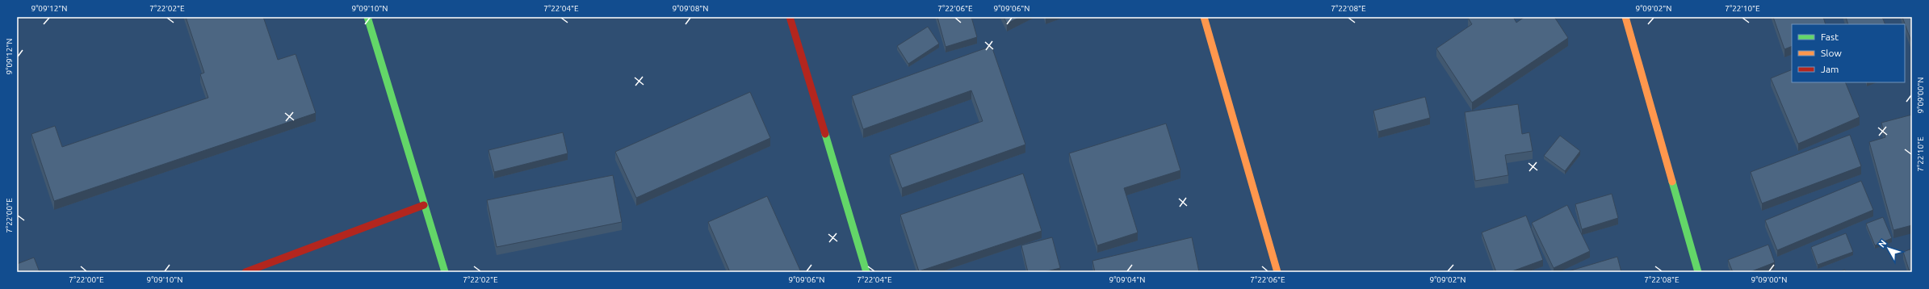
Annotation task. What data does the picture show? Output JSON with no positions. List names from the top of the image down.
{
  "legend": ["Fast", "Slow", "Jam"],
  "north": "top left",
  "coordinates": [
    "9°09'12\"N",
    "7°22'02\"E",
    "9°09'10\"N",
    "7°22'04\"E",
    "9°09'08\"N",
    "7°22'06\"E",
    "9°09'06\"N",
    "7°22'08\"E",
    "9°09'02\"N",
    "7°22'10\"E",
    "9°09'00\"N",
    "7°22'00\"E",
    "9°09'04\"N"
  ]
}
